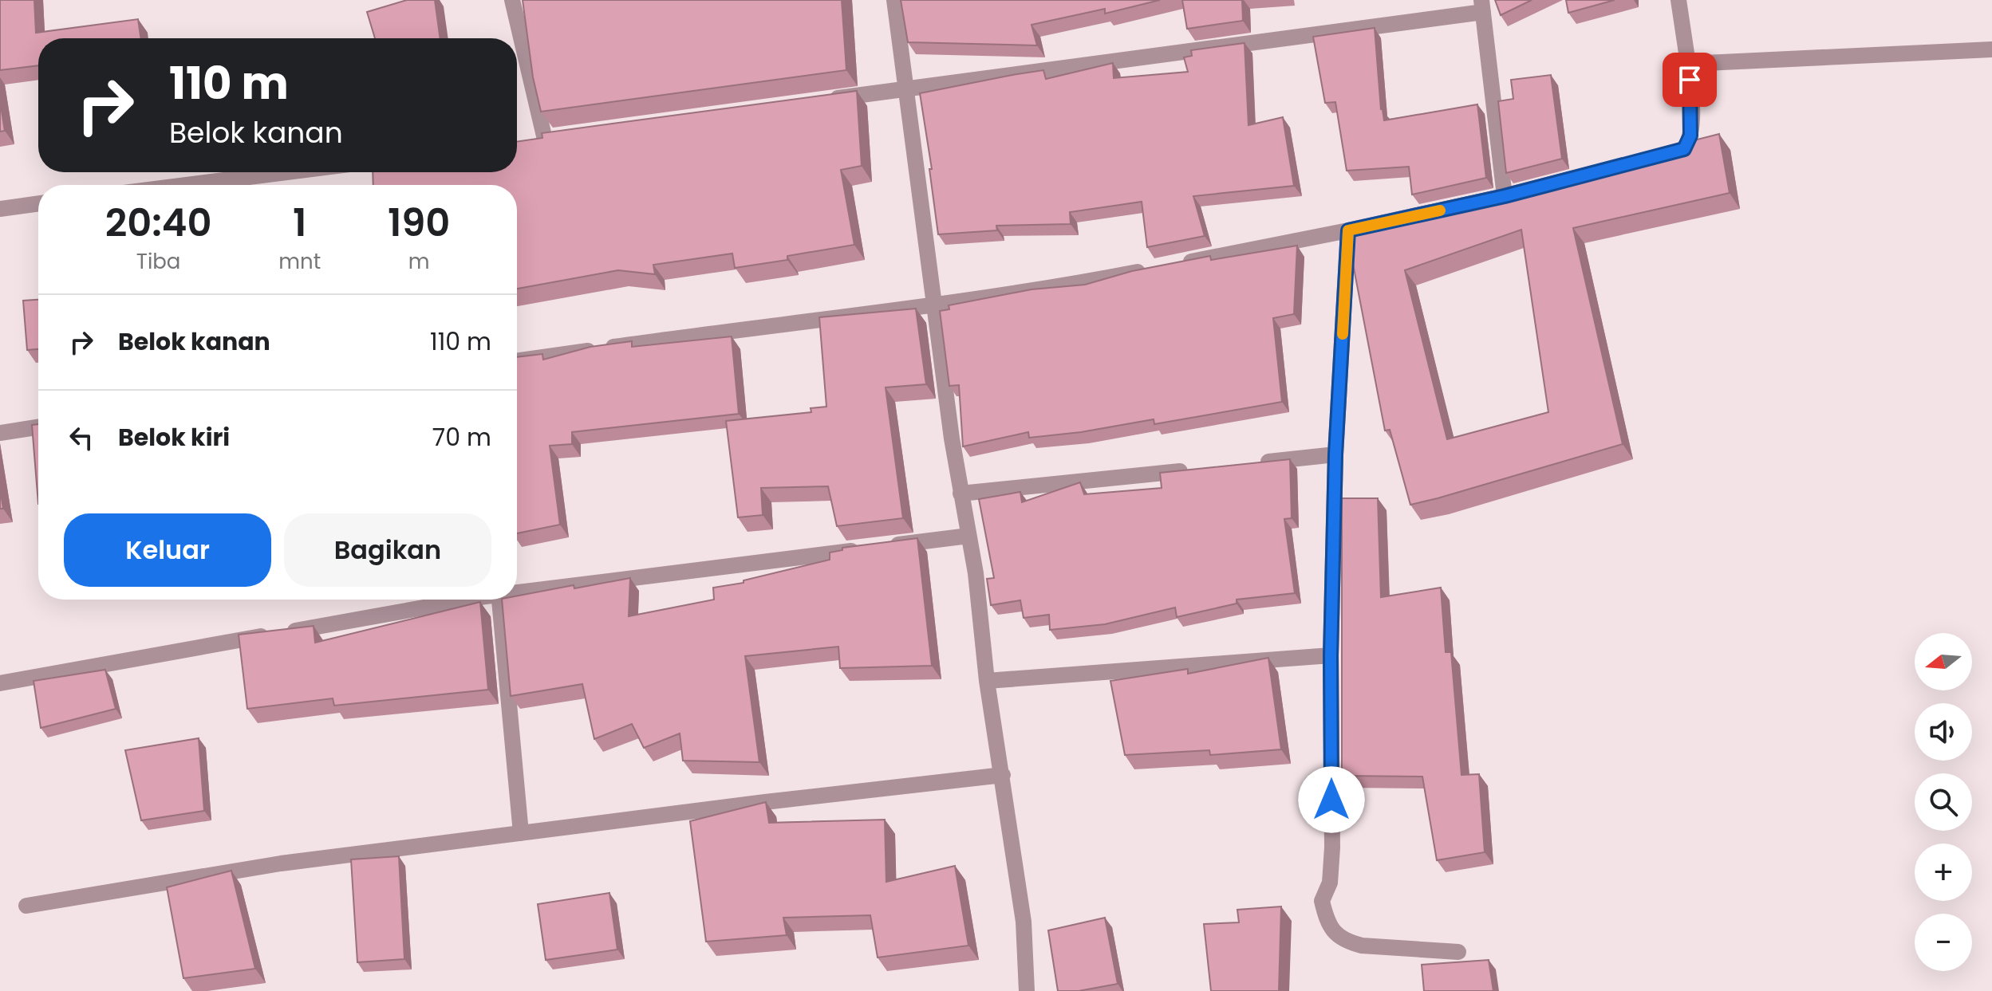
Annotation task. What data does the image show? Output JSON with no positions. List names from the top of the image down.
{
  "north": "left",
  "page": {
    "turn": ["110 m", "Belok kanan"],
    "eta": [
      "20:40",
      "Tiba",
      "1",
      "mnt",
      "190",
      "m"
    ],
    "list": [
      {
        "name": "Belok kanan",
        "value": "110 m"
      },
      {
        "name": "Belok kiri",
        "value": "70 m"
      }
    ],
    "buttons": ["Keluar", "Bagikan"],
    "map_buttons": ["+", "−"]
  }
}
